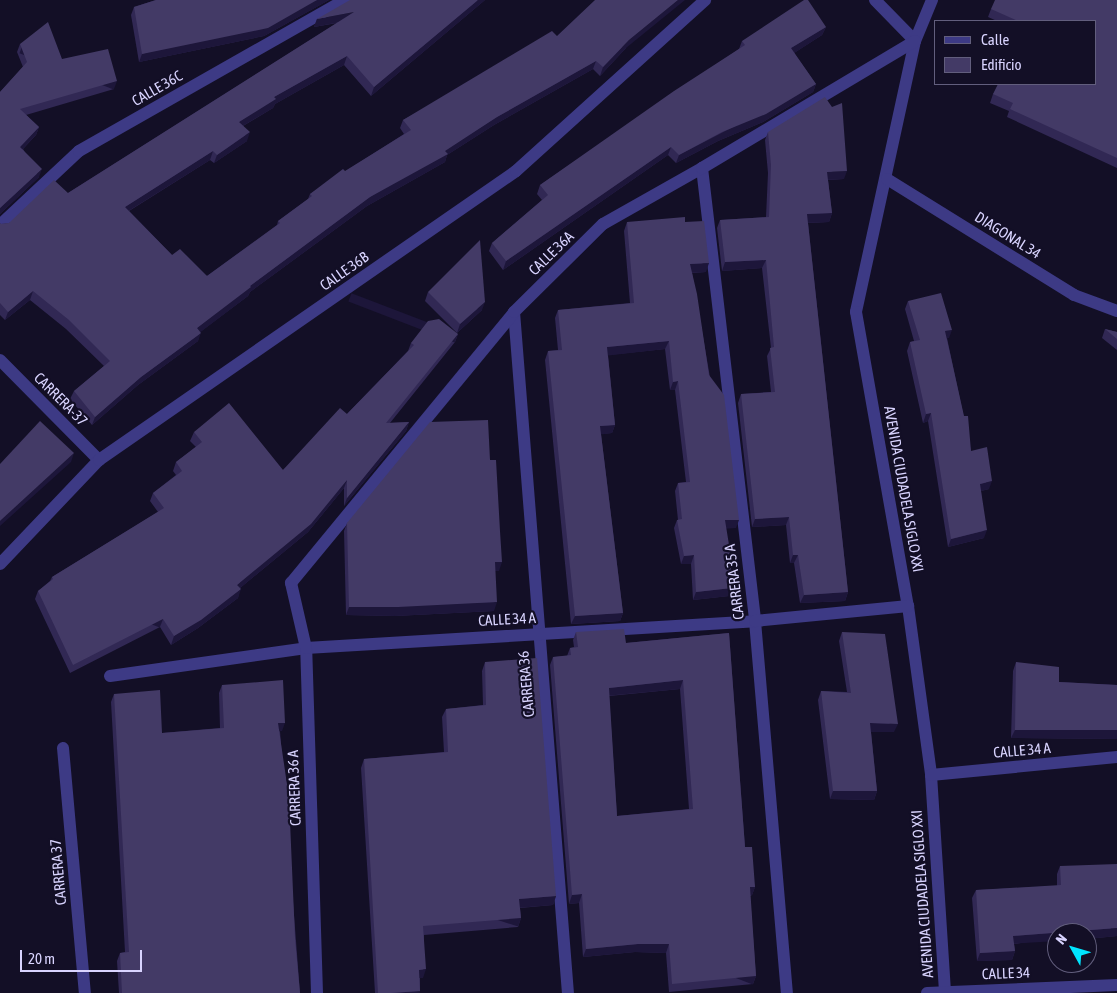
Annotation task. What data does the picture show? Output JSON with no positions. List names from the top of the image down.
{
  "streets": {
    "street": [
      "CALLE 36C",
      "DIAGONAL 34",
      "CALLE 36A",
      "CALLE 36B",
      "CARRERA-37",
      "AVENIDA CIUDADELA SIGLO XXI",
      "CARRERA 35 A",
      "CALLE 34 A",
      "CARRERA 36",
      "CARRERA 36 A",
      "CARRERA 37",
      "CALLE 34"
    ]
  },
  "crossings": [
    ["DIAGONAL 34", "AVENIDA CIUDADELA SIGLO XXI"],
    ["CALLE 36A", "AVENIDA CIUDADELA SIGLO XXI"],
    ["CALLE 36A", "CARRERA 35 A"],
    ["CALLE 36A", "CARRERA 36"],
    ["CALLE 36A", "CARRERA 36 A"],
    ["CALLE 36B", "CARRERA-37"],
    ["AVENIDA CIUDADELA SIGLO XXI", "CALLE 34 A"],
    ["AVENIDA CIUDADELA SIGLO XXI", "CALLE 34"],
    ["CARRERA 35 A", "CALLE 34 A"],
    ["CALLE 34 A", "CARRERA 36"],
    ["CALLE 34 A", "CARRERA 36 A"]
  ],
  "legend": ["Calle", "Edificio"],
  "scale_bar": "20 m",
  "north": "top left"
}
